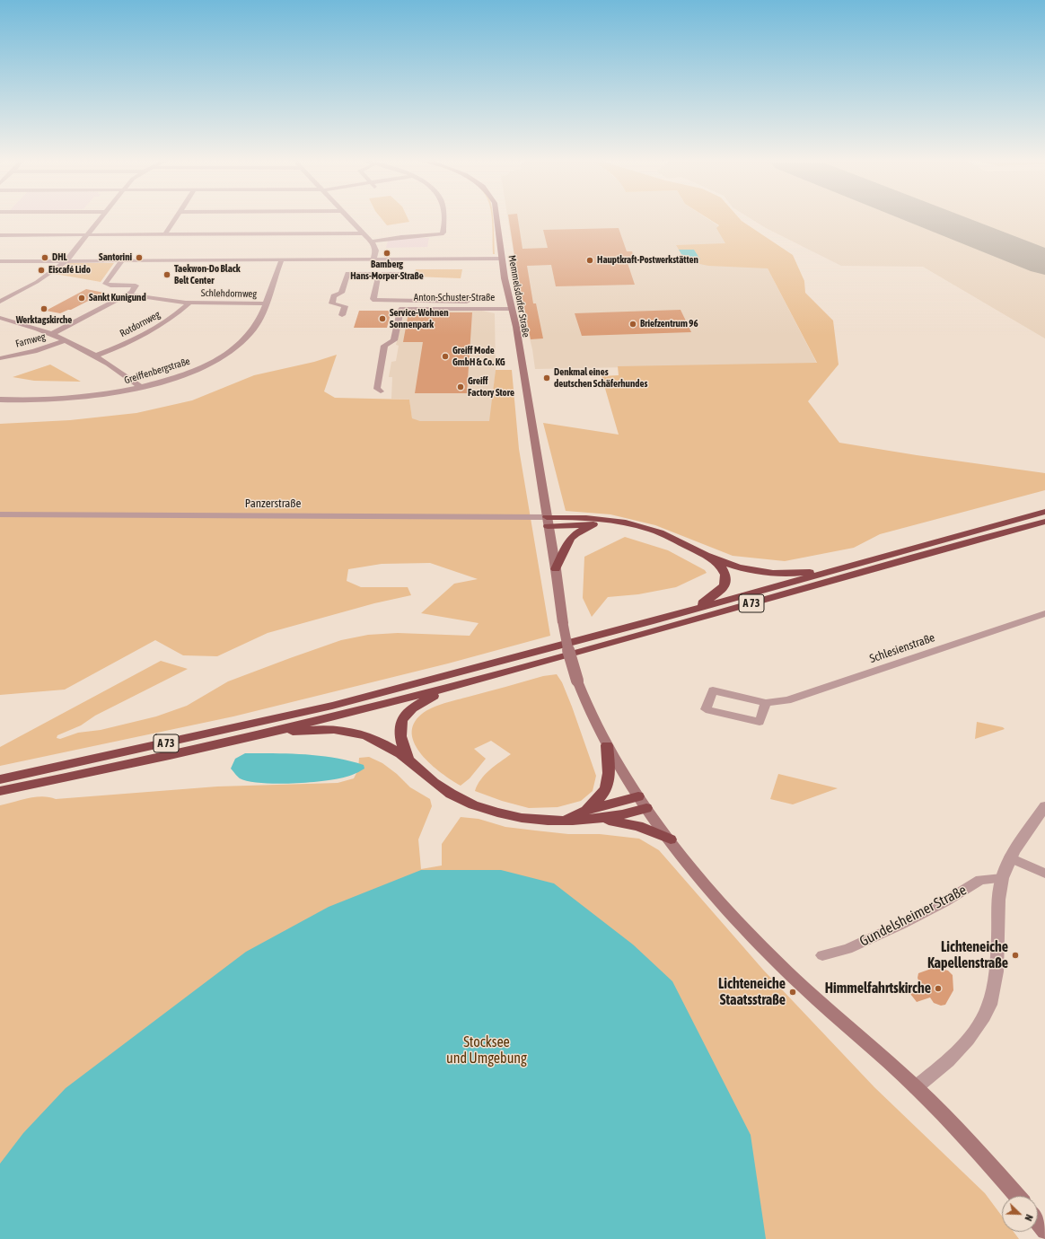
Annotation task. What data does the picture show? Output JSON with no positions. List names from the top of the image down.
{
  "streets": {
    "highway": ["A 73"],
    "main road": ["Memmelsdorfer Straße"],
    "street": [
      "Schlehdornweg",
      "Anton-Schuster-Straße",
      "Rotdornweg",
      "Farnweg",
      "Greiffenbergstraße",
      "Panzerstraße",
      "Schlesienstraße",
      "Gundelsheimer Straße"
    ]
  },
  "crossings": [
    ["Schlehdornweg", "Rotdornweg"],
    ["Schlehdornweg", "Greiffenbergstraße"],
    ["Memmelsdorfer Straße", "Anton-Schuster-Straße"],
    ["Memmelsdorfer Straße", "Panzerstraße"]
  ],
  "parks": ["Stocksee und Umgebung"],
  "places": [
    "Bamberg Hans-Morper-Straße",
    "DHL",
    "Santorini",
    "Hauptkraft-Postwerkstätten",
    "Eiscafé Lido",
    "Taekwon-Do Black Belt Center",
    "Sankt Kunigund",
    "Werktagskirche",
    "Service-Wohnen Sonnenpark",
    "Briefzentrum 96",
    "Greiff Mode GmbH & Co. KG",
    "Denkmal eines deutschen Schäferhundes",
    "Greiff Factory Store",
    "Lichteneiche Kapellenstraße",
    "Himmelfahrtskirche",
    "Lichteneiche Staatsstraße"
  ],
  "north": "bottom right"
}
